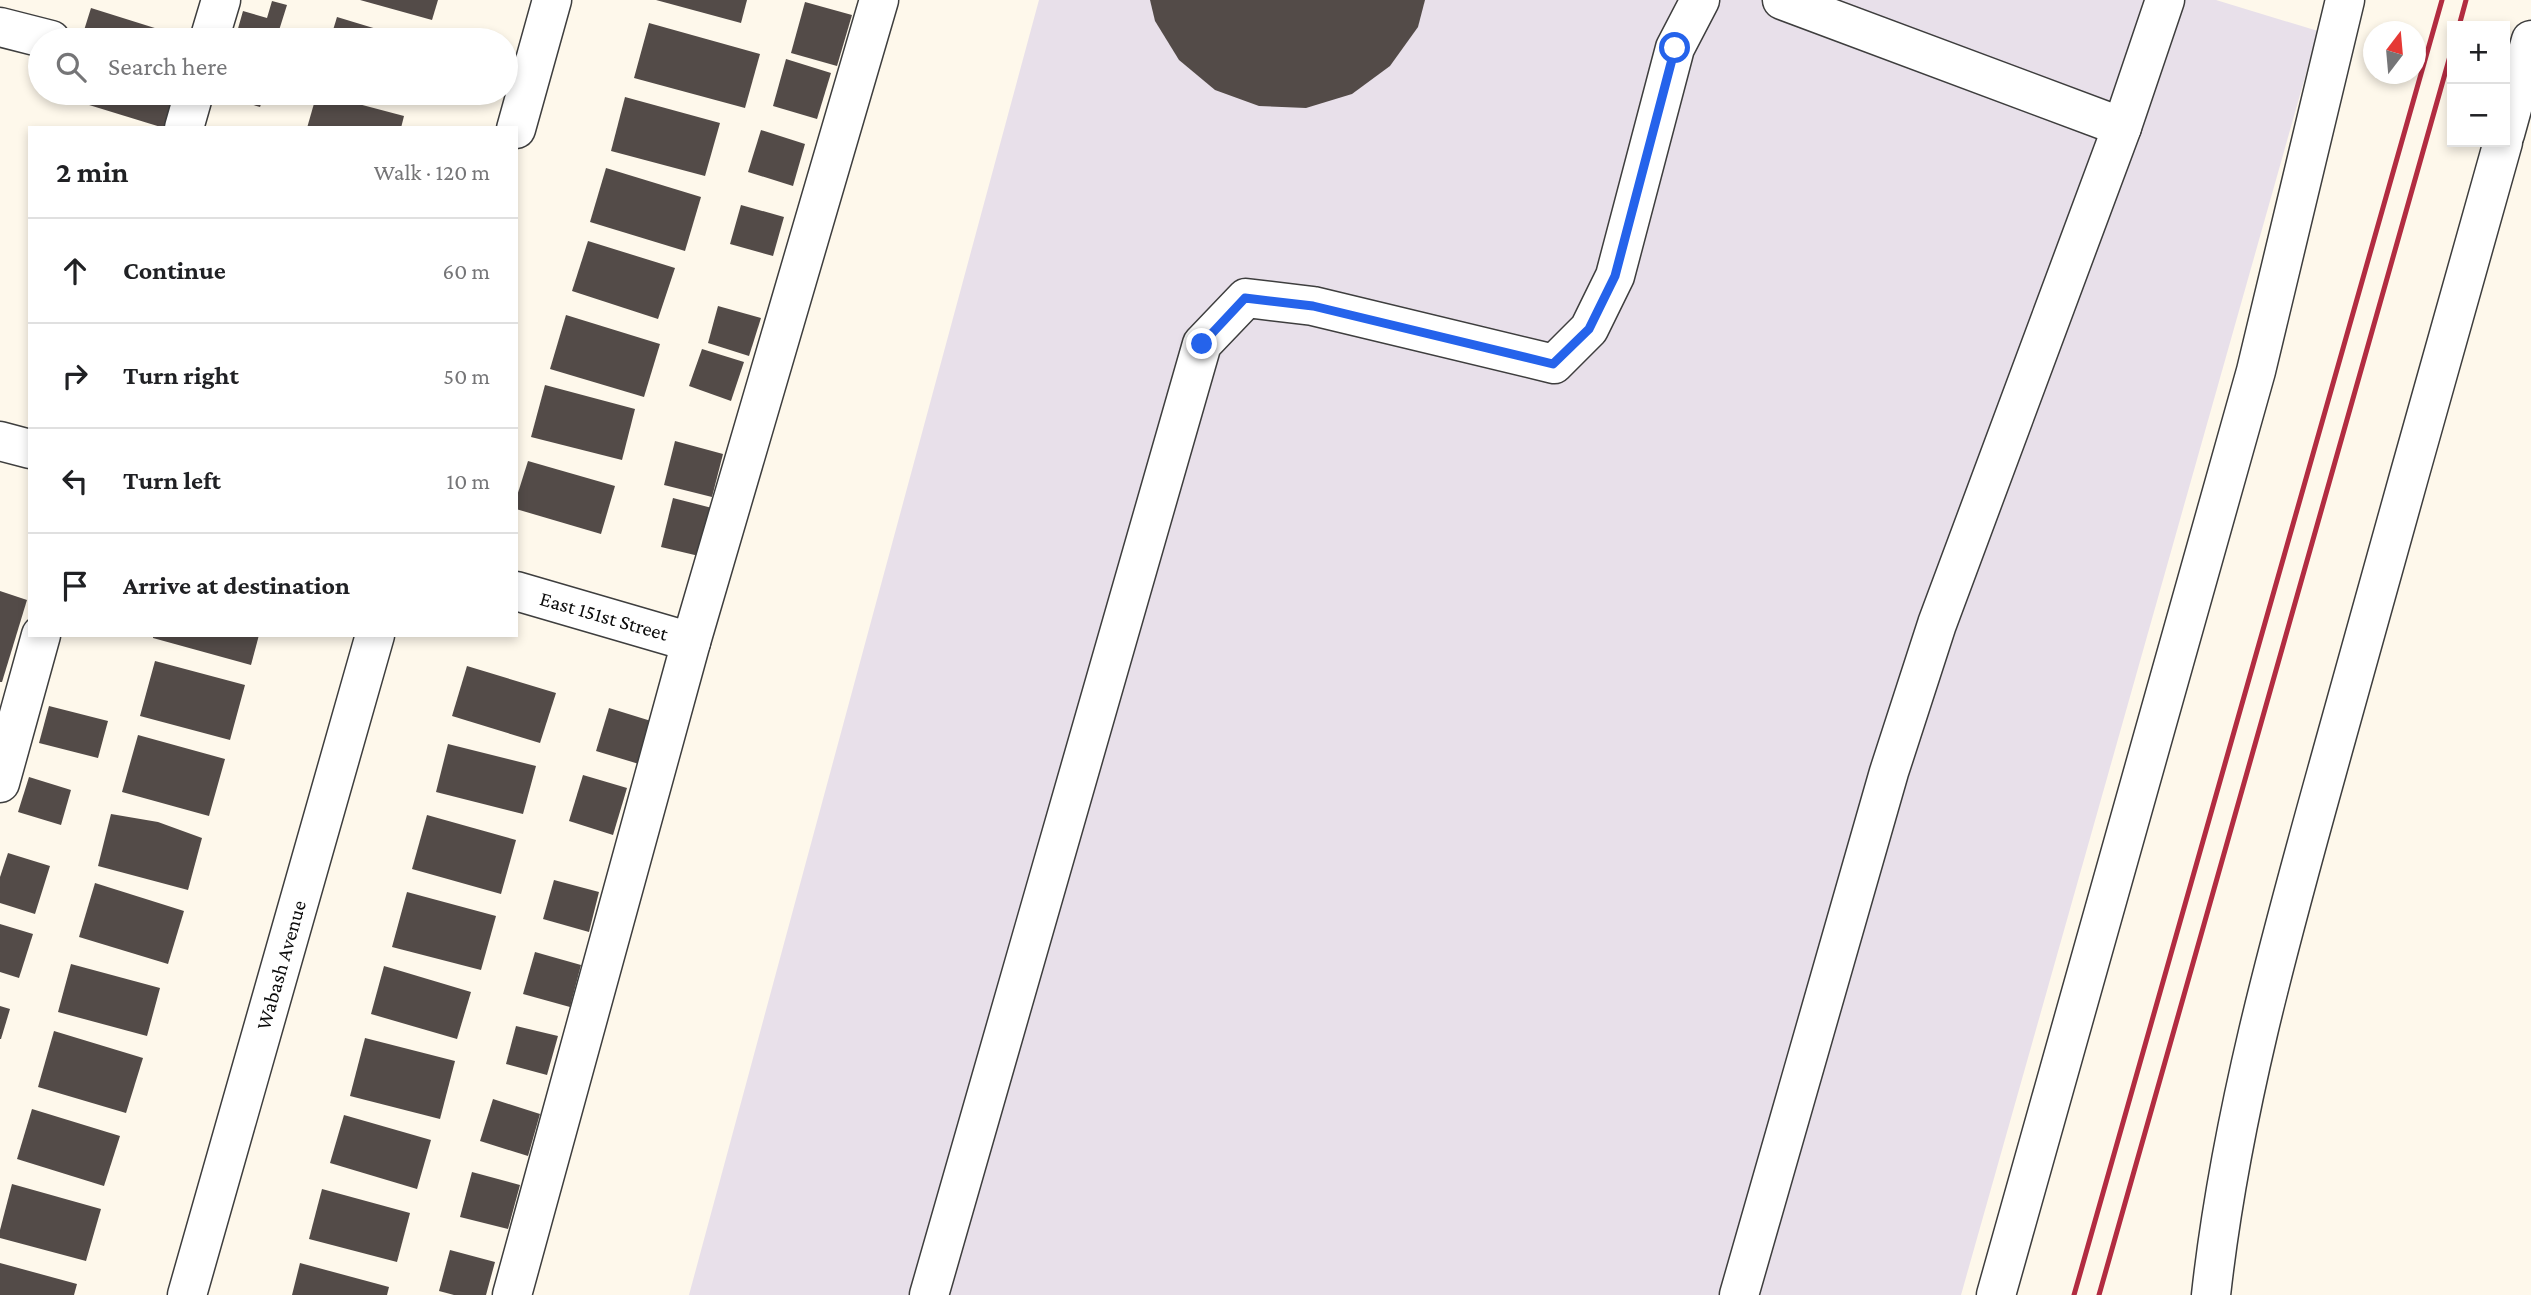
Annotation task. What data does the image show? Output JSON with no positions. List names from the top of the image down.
{
  "streets": {
    "street": ["East 151st Street", "Wabash Avenue"]
  },
  "north": "top",
  "page": {
    "map_buttons": ["+", "−"],
    "search": "Search here",
    "heading": ["2 min", "Walk · 120 m"],
    "list": [
      ["Continue", "60 m"],
      ["Turn right", "50 m"],
      ["Turn left", "10 m"],
      "Arrive at destination"
    ]
  }
}
